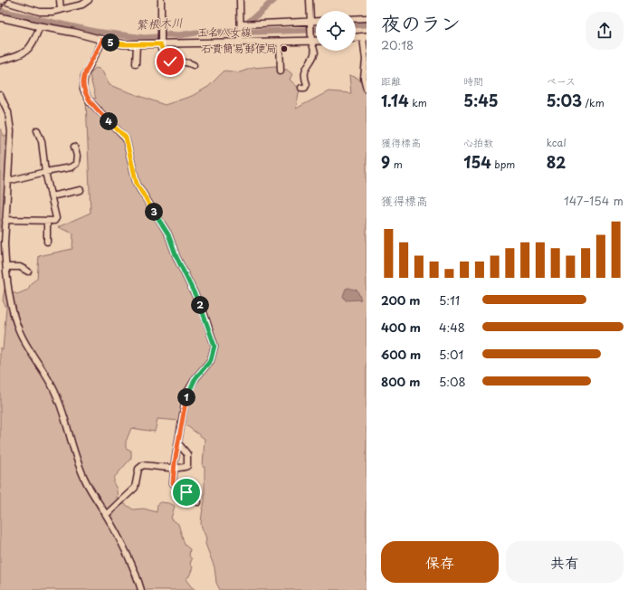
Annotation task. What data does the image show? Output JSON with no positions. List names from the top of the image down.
{
  "streets": {
    "main road": ["玉名八女線"]
  },
  "water": ["繁根木川"],
  "places": ["石貫簡易郵便局"],
  "page": {
    "heading": ["夜のラン", "20:18"],
    "pins": [
      "5",
      "4",
      "3",
      "2",
      "1"
    ],
    "stats": [
      ["距離", "1.14 km"],
      ["時間", "5:45"],
      ["ペース", "5:03 /km"],
      ["獲得標高", "9 m"],
      ["心拍数", "154 bpm"],
      ["kcal", "82"]
    ],
    "chart": ["獲得標高", "147–154 m"],
    "list": [
      {
        "name": "200 m",
        "note": "5:11"
      },
      {
        "name": "400 m",
        "note": "4:48"
      },
      {
        "name": "600 m",
        "note": "5:01"
      },
      {
        "name": "800 m",
        "note": "5:08"
      }
    ],
    "buttons": ["保存", "共有"]
  }
}
